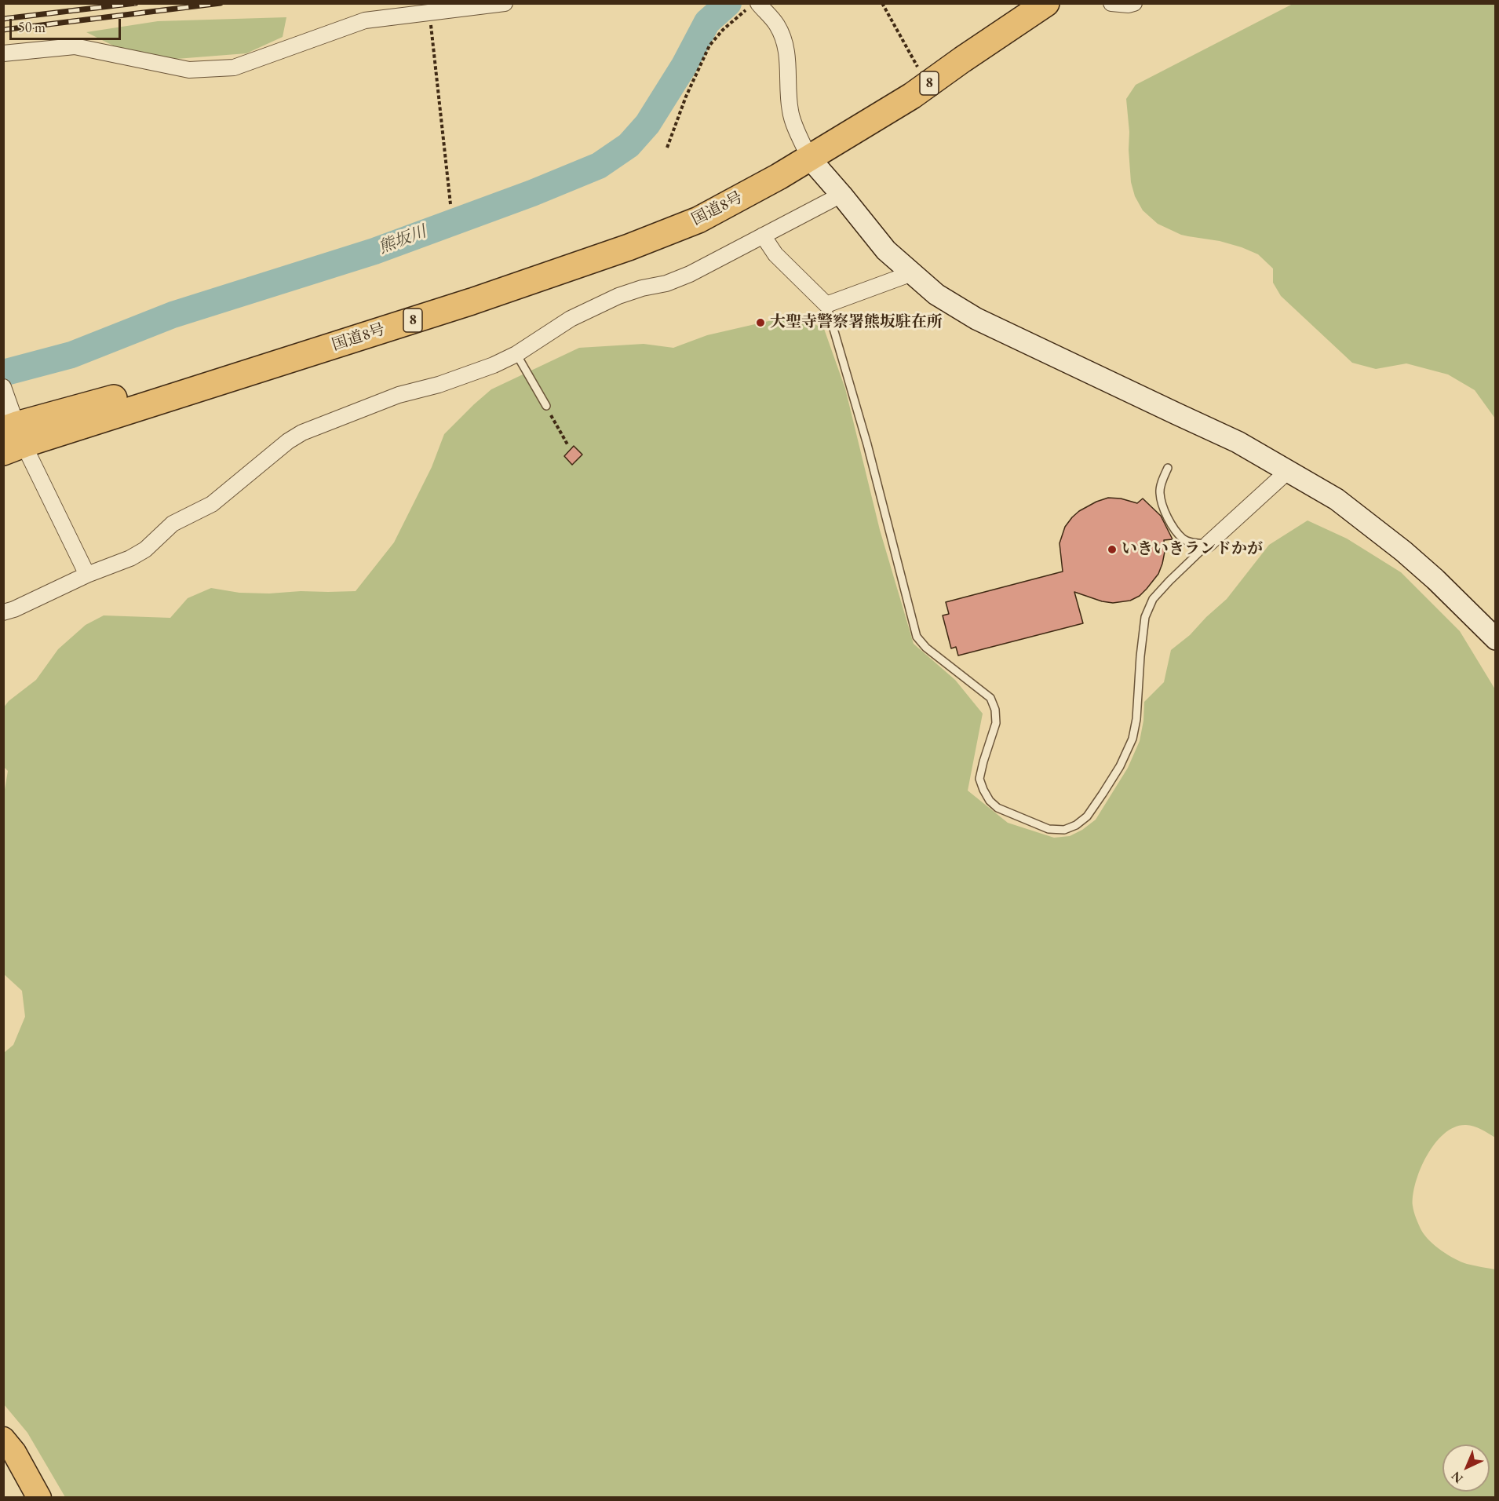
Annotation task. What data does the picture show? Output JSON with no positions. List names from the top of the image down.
{
  "streets": {
    "highway": ["8", "国道8号"]
  },
  "water": ["熊坂川"],
  "places": ["大聖寺警察署熊坂駐在所", "いきいきランドかが"],
  "scale_bar": "50 m",
  "north": "bottom left"
}
